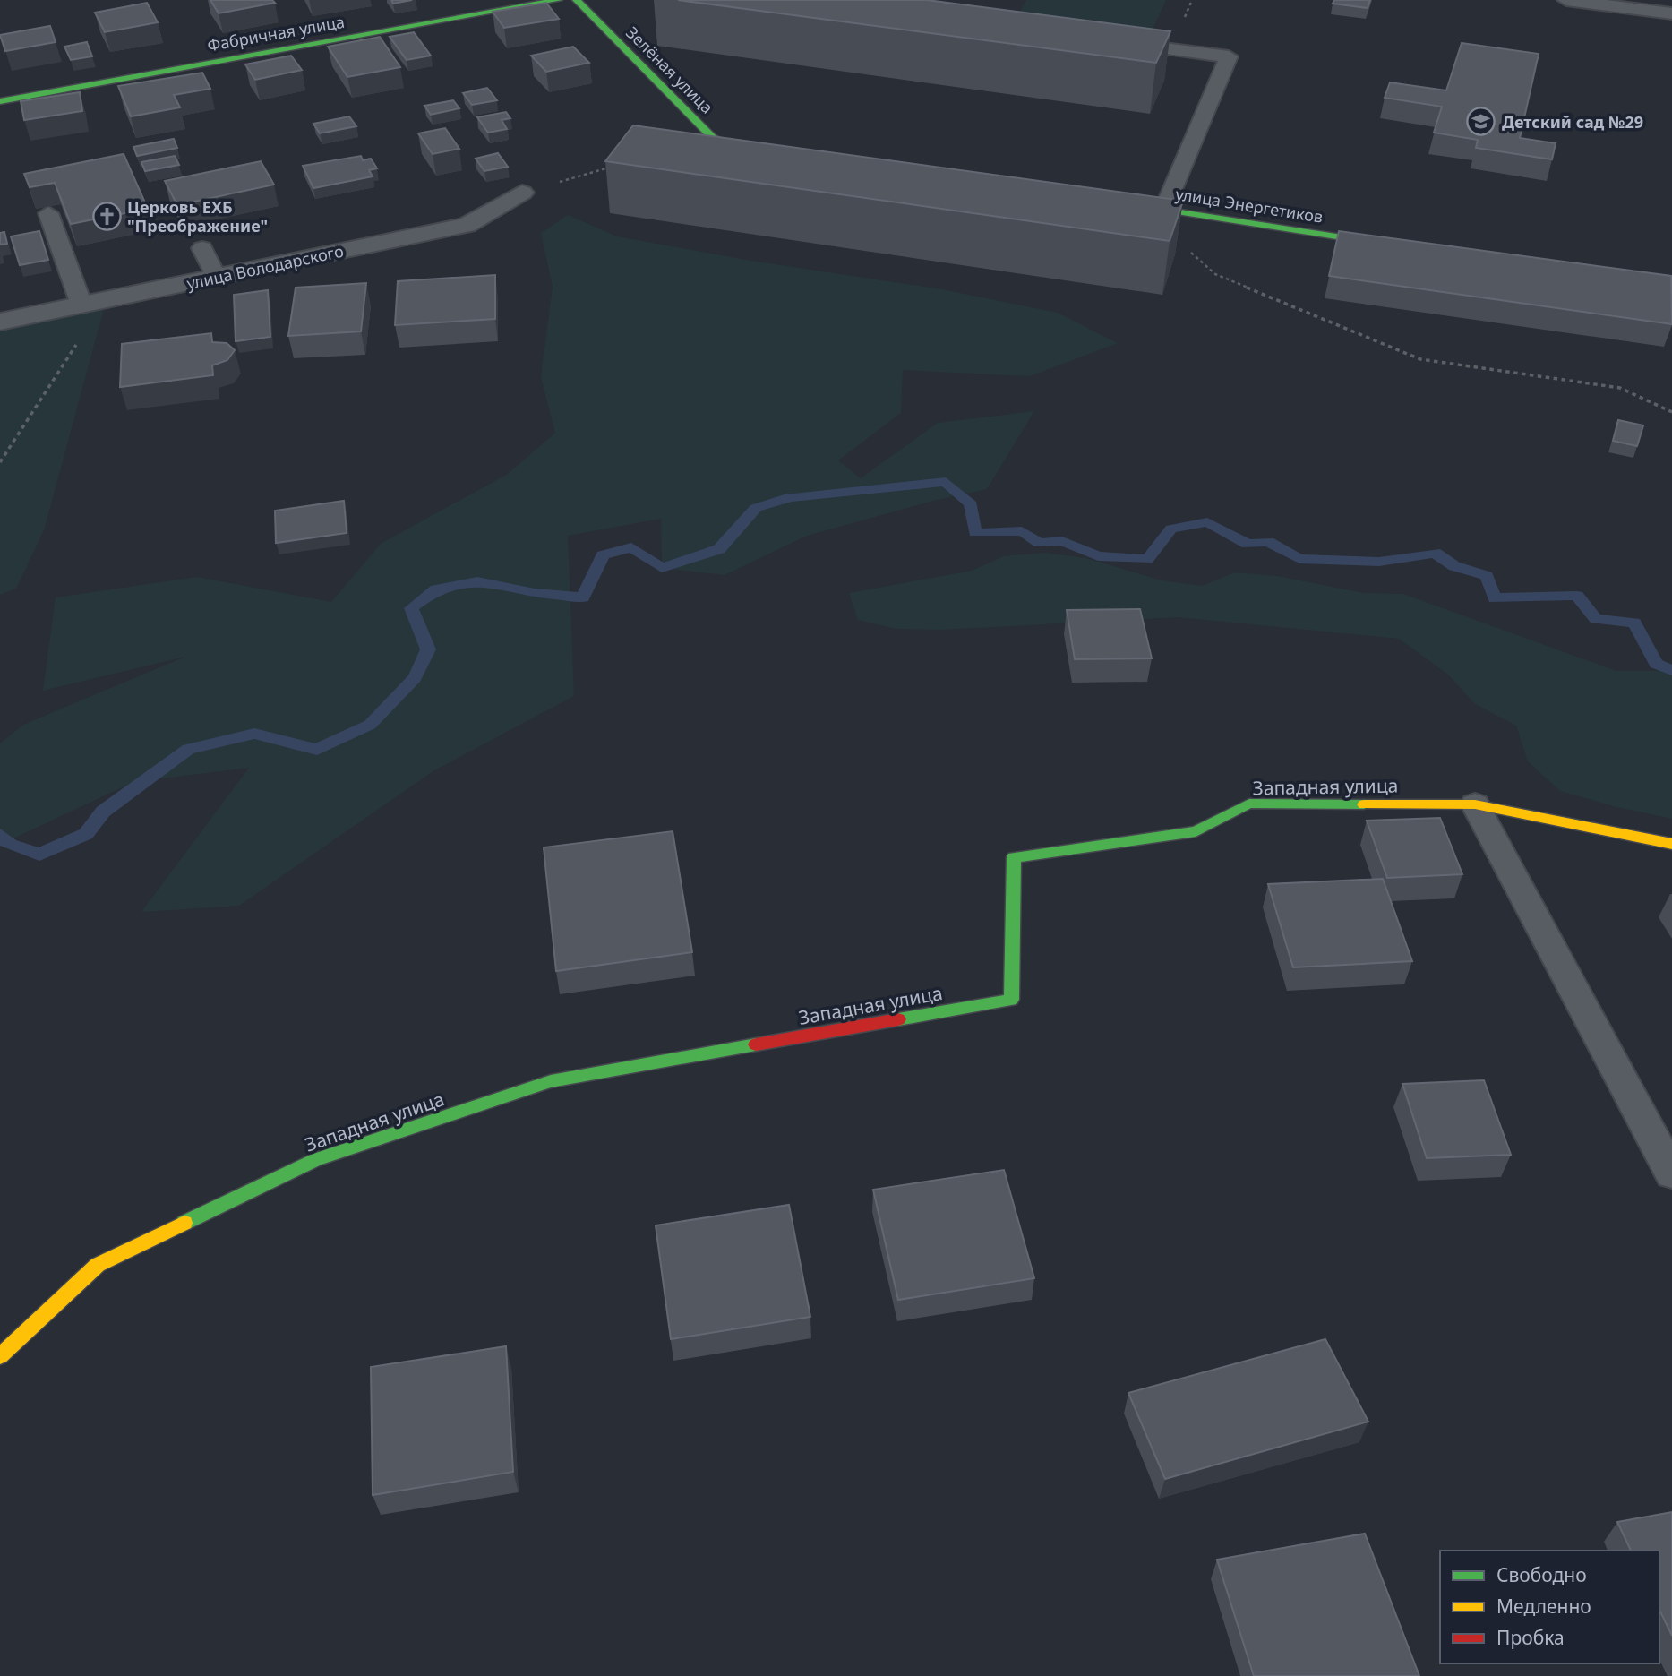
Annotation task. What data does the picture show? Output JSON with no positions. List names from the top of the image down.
{
  "streets": {
    "street": [
      "Фабричная улица",
      "Зелёная улица",
      "улица Энергетиков",
      "улица Володарского",
      "Западная улица"
    ]
  },
  "places": {
    "school or university": ["Детский сад №29"],
    "church": ["Церковь ЕХБ \"Преображение\""]
  },
  "legend": ["Свободно", "Медленно", "Пробка"]
}
